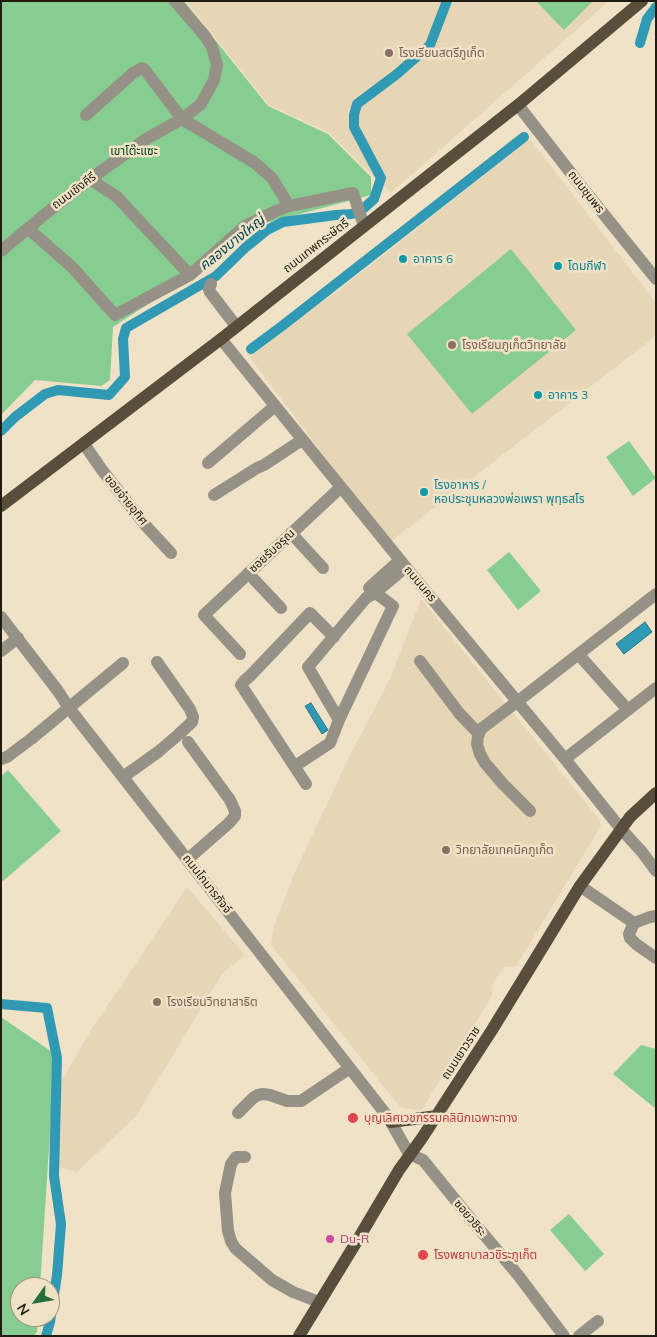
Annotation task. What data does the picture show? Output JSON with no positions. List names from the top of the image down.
{
  "streets": {
    "main road": ["ถนนเทพกระษัตรี", "ถนนเยาวราช"],
    "street": [
      "ถนนเชิงคีรี",
      "ถนนชุมพร",
      "ซอยจ๋ายอุทิศ",
      "ซอยรับอรุณ",
      "ถนนนคร",
      "ถนนโกมารภัจจ์",
      "ซอยวชิระ"
    ]
  },
  "crossings": [
    ["ถนนชุมพร", "ถนนเทพกระษัตรี"],
    ["ถนนเทพกระษัตรี", "ซอยจ๋ายอุทิศ"],
    ["ถนนเทพกระษัตรี", "ถนนนคร"],
    ["ซอยรับอรุณ", "ถนนนคร"],
    ["ถนนนคร", "ถนนเยาวราช"],
    ["ถนนโกมารภัจจ์", "ถนนเยาวราช"],
    ["ถนนโกมารภัจจ์", "ซอยวชิระ"],
    ["ถนนเยาวราช", "ซอยวชิระ"]
  ],
  "water": ["คลองบางใหญ่"],
  "parks": ["เขาโต๊ะแซะ"],
  "places": [
    "โรงเรียนสตรีภูเก็ต",
    "อาคาร 6",
    "โดมกีฬา",
    "โรงเรียนภูเก็ตวิทยาลัย",
    "อาคาร 3",
    "โรงอาหาร / หอประชุมหลวงพ่อเพรา พุทฺธสโร",
    "วิทยาลัยเทคนิคภูเก็ต",
    "โรงเรียนวิทยาสาธิต",
    "บุญเลิศเวชกรรมคลินิกเฉพาะทาง",
    "Du-R",
    "โรงพยาบาลวชิระภูเก็ต"
  ],
  "north": "bottom left"
}
